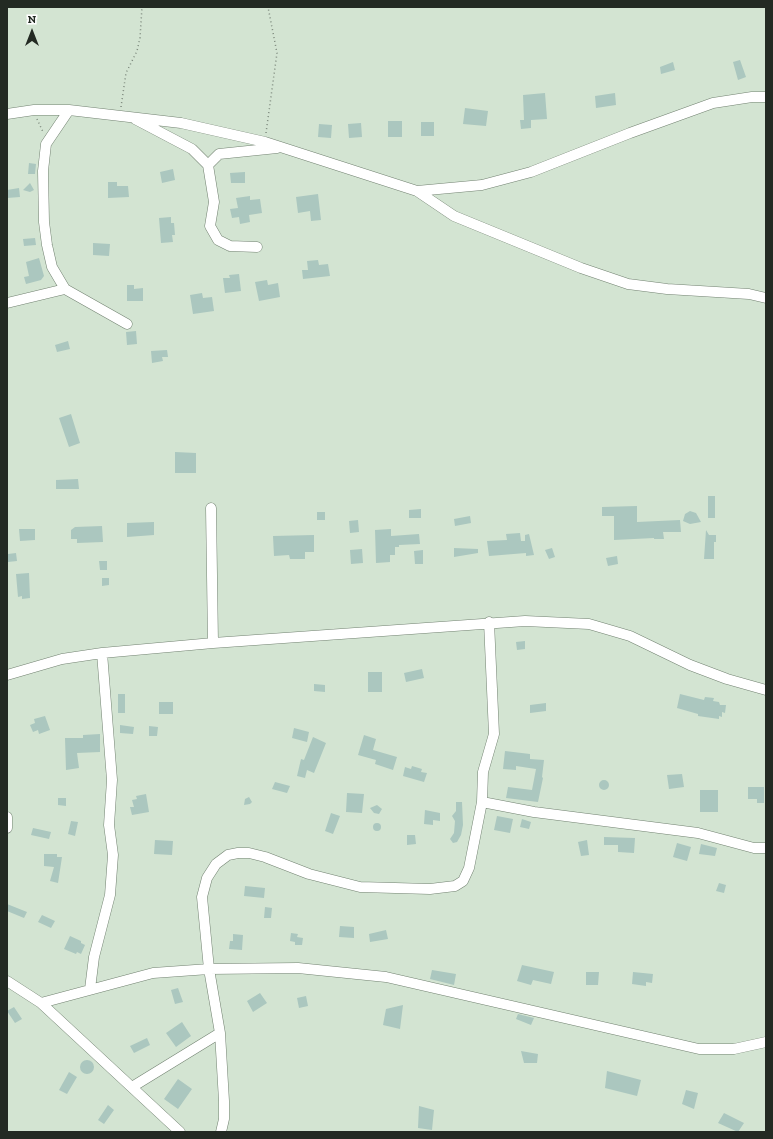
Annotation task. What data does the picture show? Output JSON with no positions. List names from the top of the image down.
{
  "north": "top"
}
